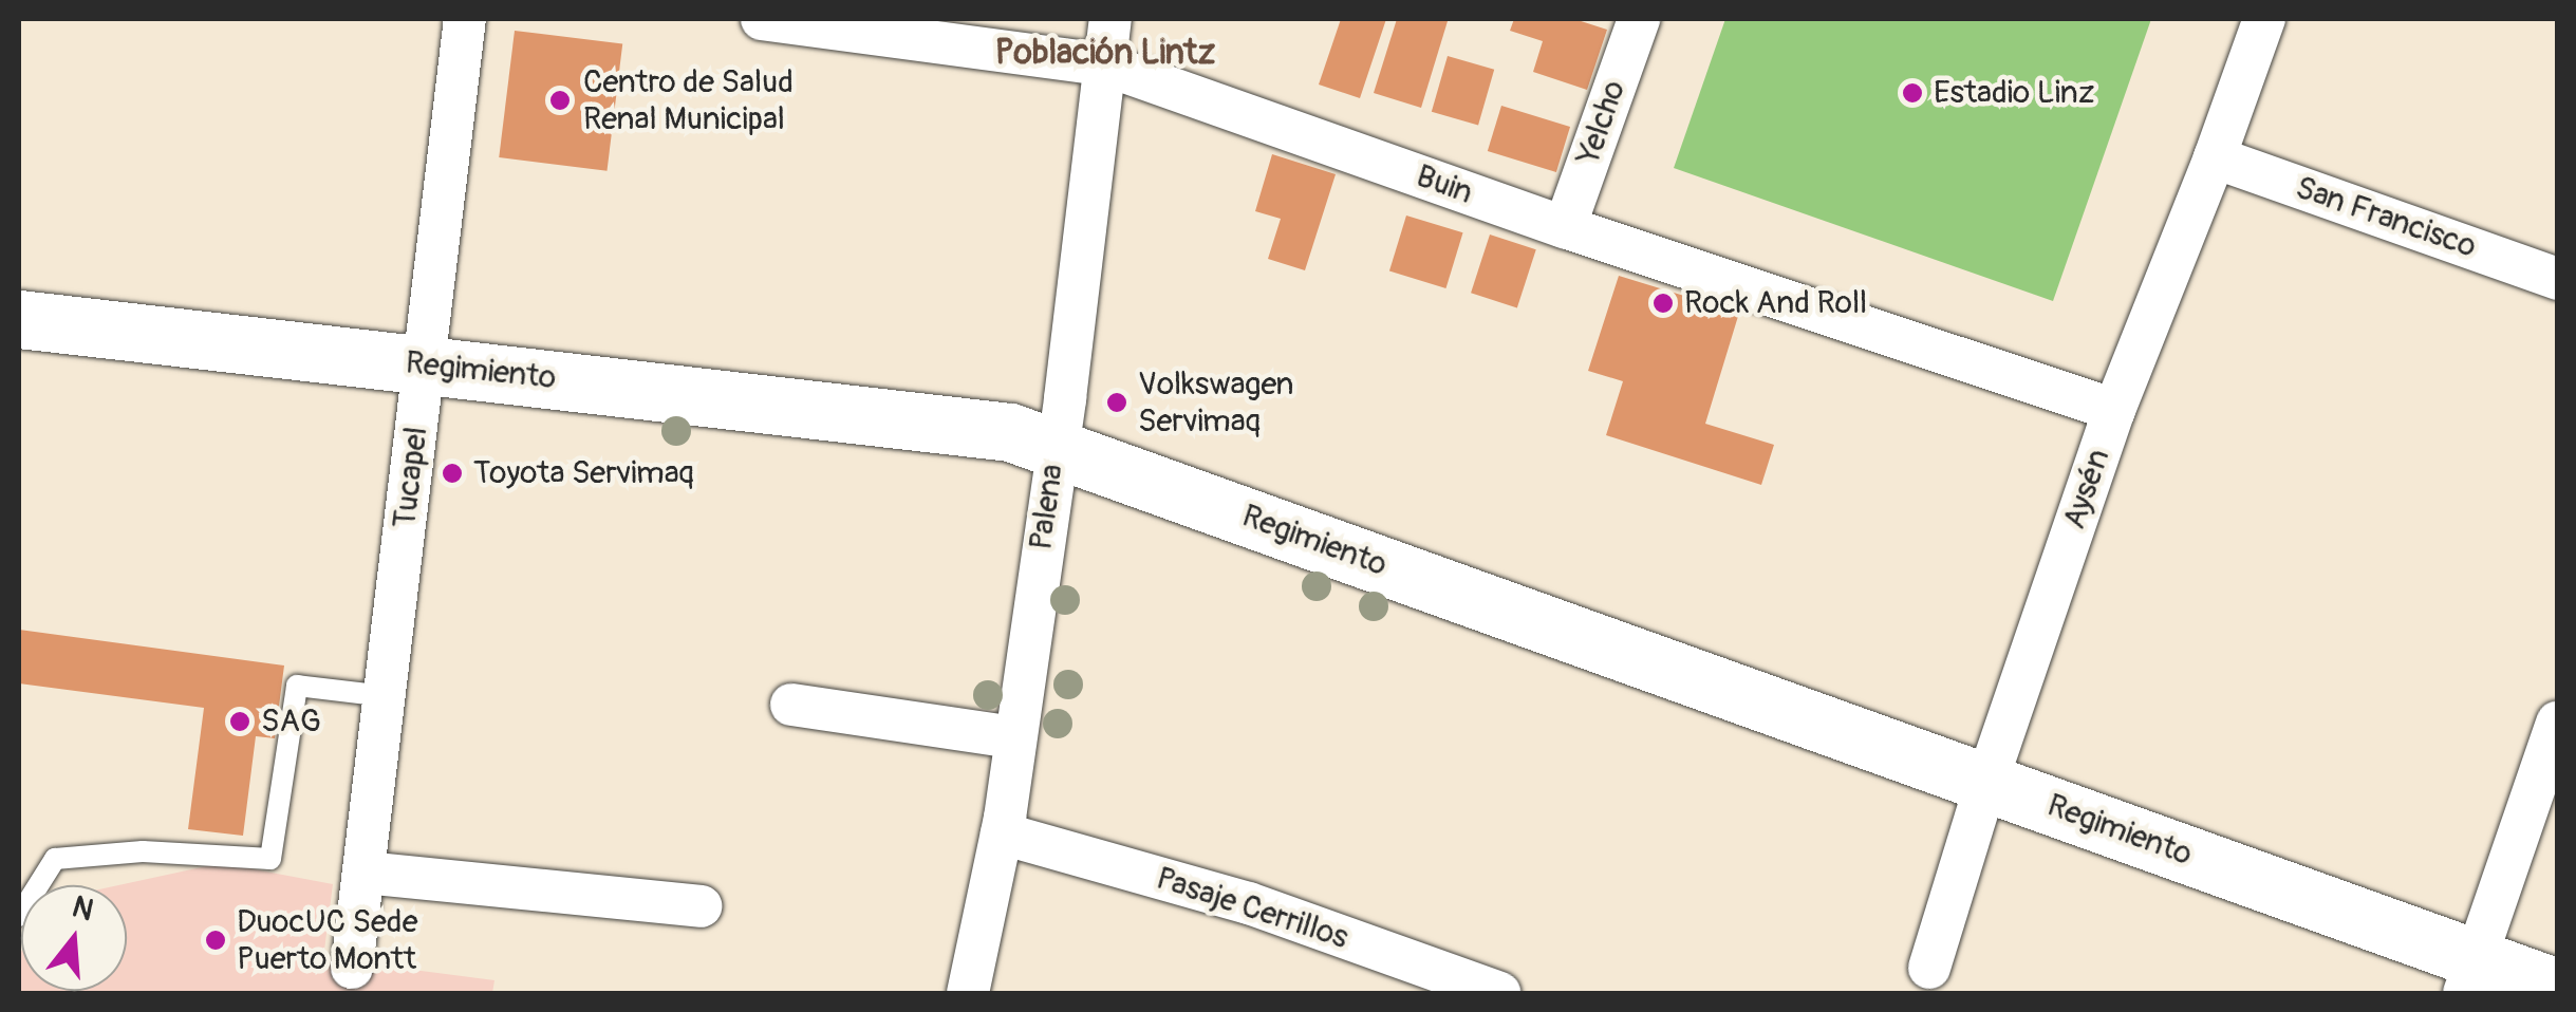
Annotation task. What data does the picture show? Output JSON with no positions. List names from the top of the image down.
{
  "streets": {
    "main road": ["Regimiento"],
    "street": [
      "Yelcho",
      "Buin",
      "San Francisco",
      "Tucapel",
      "Aysén",
      "Palena",
      "Pasaje Cerrillos"
    ]
  },
  "crossings": [
    ["Yelcho", "Buin"],
    ["Buin", "Aysén"],
    ["Buin", "Palena"],
    ["San Francisco", "Aysén"],
    ["Regimiento", "Tucapel"],
    ["Regimiento", "Aysén"],
    ["Regimiento", "Palena"],
    ["Palena", "Pasaje Cerrillos"]
  ],
  "districts": ["Población Lintz"],
  "places": [
    "Estadio Linz",
    "Centro de Salud Renal Municipal",
    "Rock And Roll",
    "Volkswagen Servimaq",
    "Toyota Servimaq",
    "SAG",
    "DuocUC Sede Puerto Montt"
  ],
  "north": "top"
}
